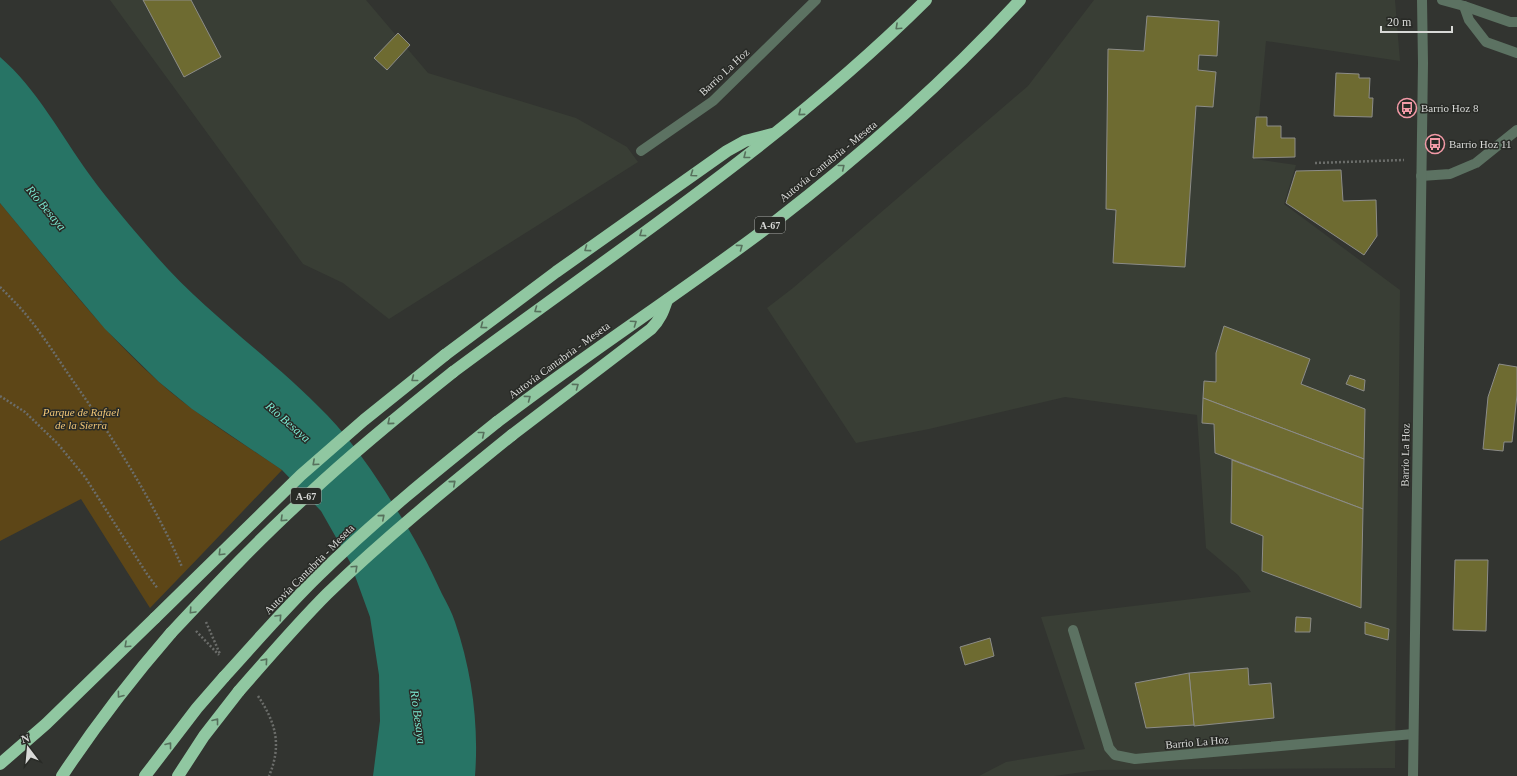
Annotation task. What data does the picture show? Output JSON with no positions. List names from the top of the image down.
{
  "streets": {
    "highway": ["Autovía Cantabria - Meseta", "A-67"],
    "street": ["Barrio La Hoz"]
  },
  "water": ["Río Besaya"],
  "parks": ["Parque de Rafael de la Sierra"],
  "places": {
    "bus stop": ["Barrio Hoz 8", "Barrio Hoz 11"]
  },
  "scale_bar": "20 m",
  "north": "top"
}
